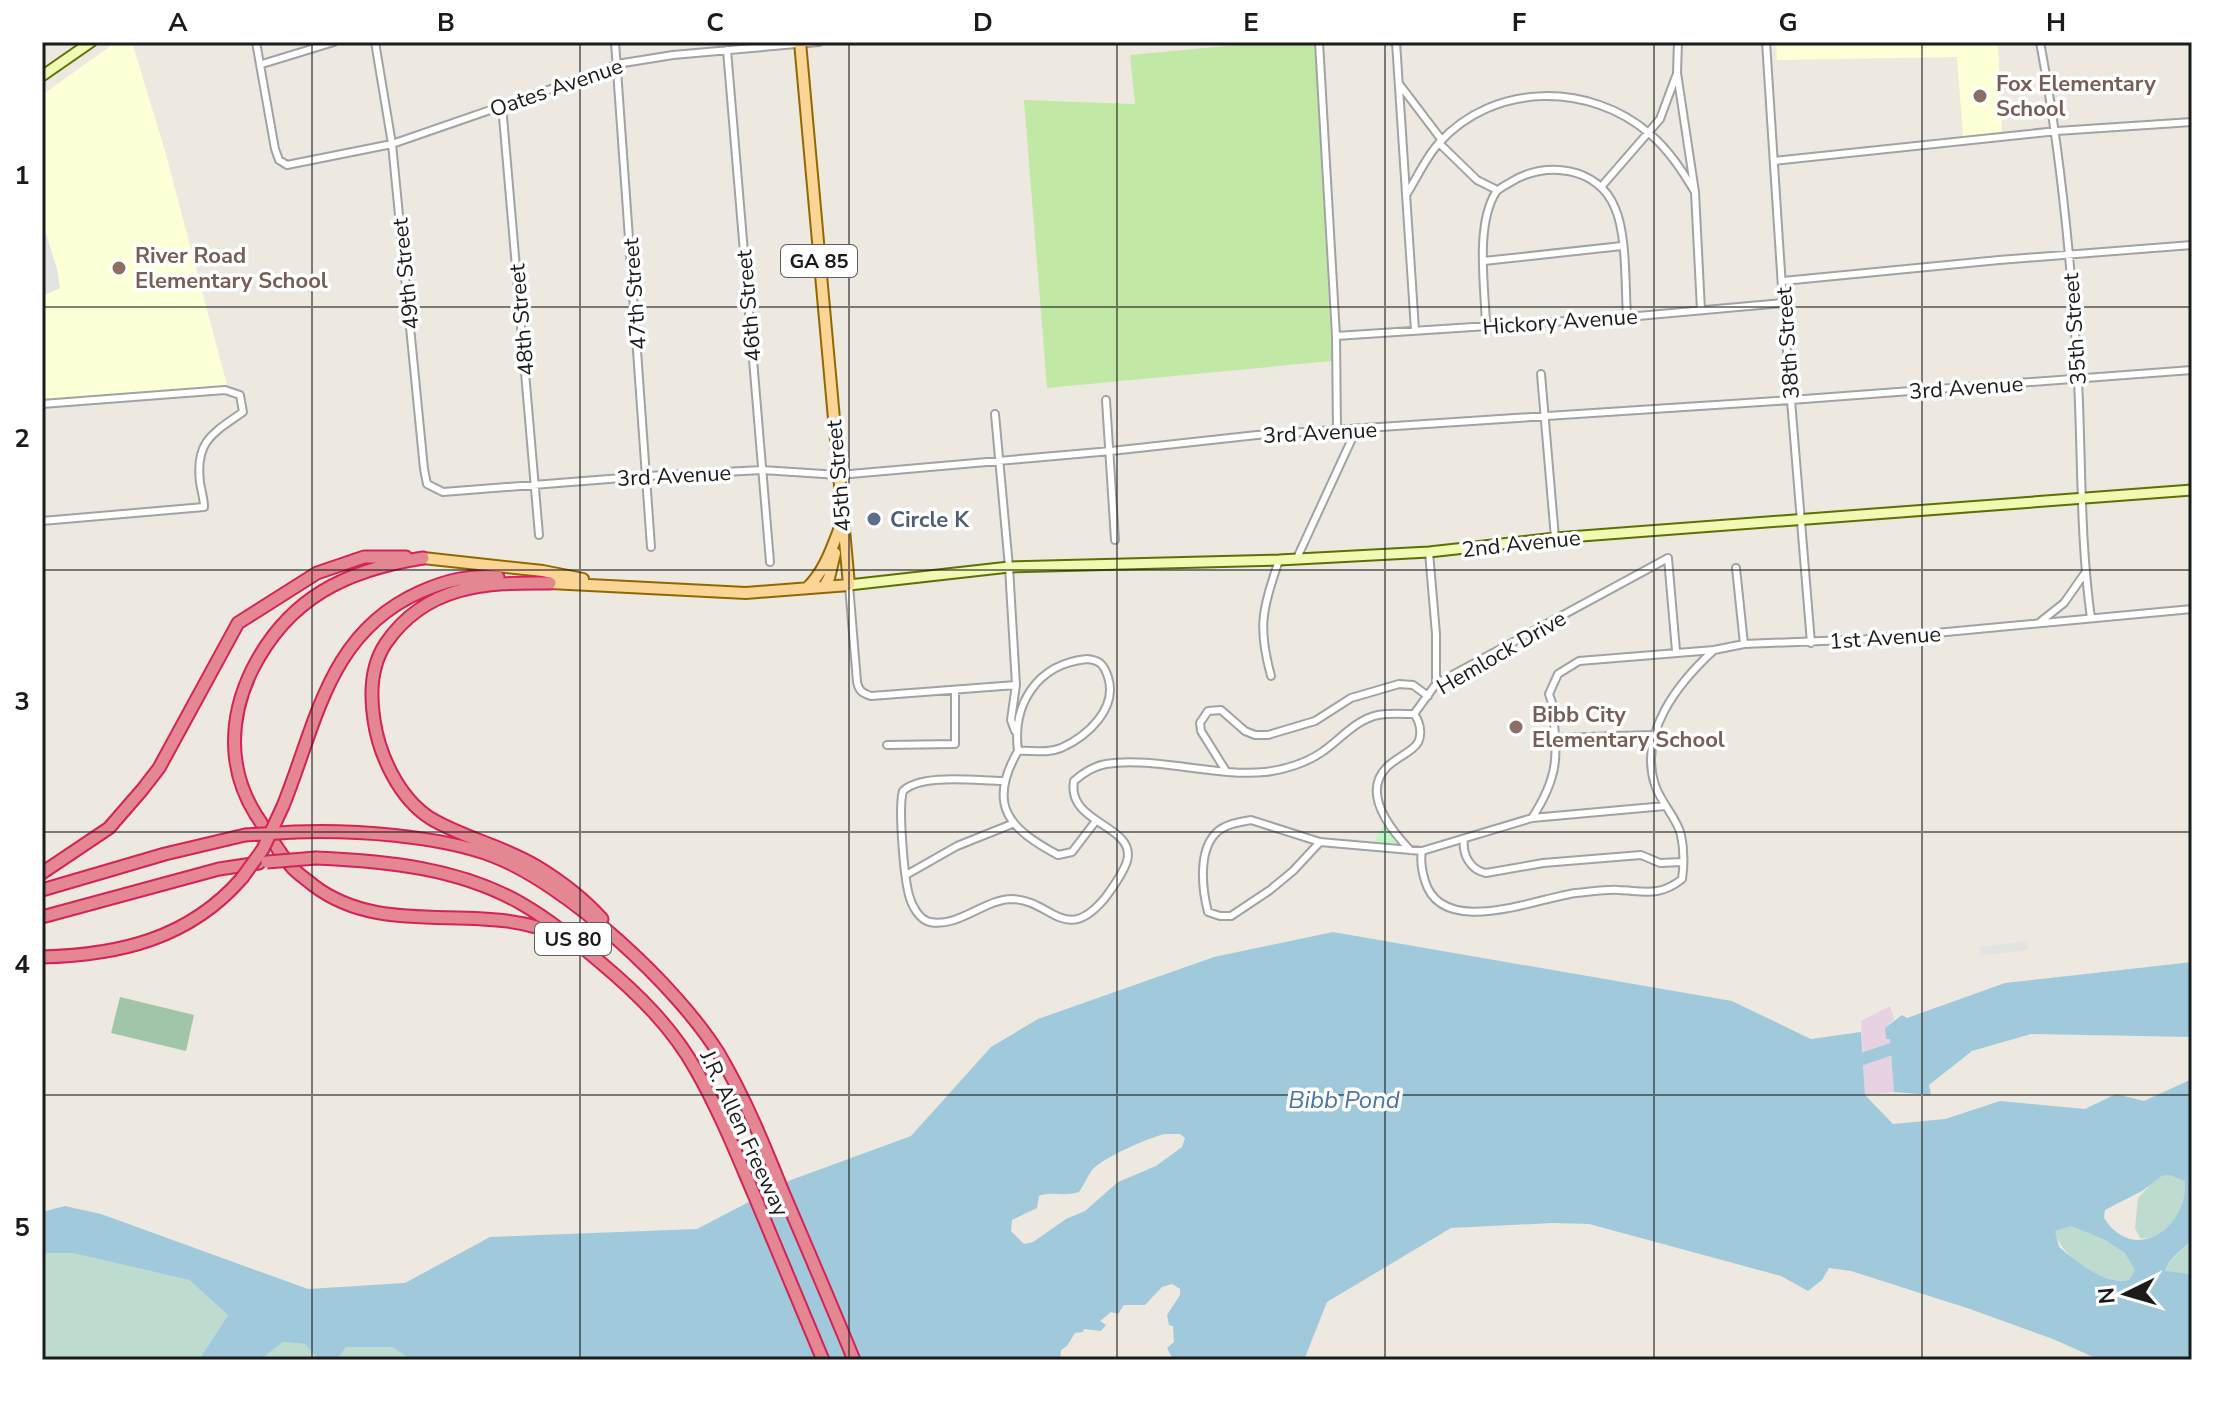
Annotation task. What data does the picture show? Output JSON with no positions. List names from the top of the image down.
{
  "streets": {
    "highway": ["US 80", "J.R. Allen Freeway"],
    "main road": ["GA 85", "45th Street", "2nd Avenue"],
    "street": [
      "Oates Avenue",
      "49th Street",
      "47th Street",
      "46th Street",
      "48th Street",
      "Hickory Avenue",
      "35th Street",
      "38th Street",
      "3rd Avenue",
      "1st Avenue",
      "Hemlock Drive"
    ]
  },
  "crossings": [
    ["Oates Avenue", "49th Street"],
    ["Oates Avenue", "47th Street"],
    ["Oates Avenue", "46th Street"],
    ["Oates Avenue", "48th Street"],
    ["Oates Avenue", "45th Street"],
    ["49th Street", "3rd Avenue"],
    ["47th Street", "3rd Avenue"],
    ["46th Street", "3rd Avenue"],
    ["48th Street", "3rd Avenue"],
    ["Hickory Avenue", "38th Street"],
    ["35th Street", "3rd Avenue"],
    ["35th Street", "2nd Avenue"],
    ["35th Street", "1st Avenue"],
    ["38th Street", "3rd Avenue"],
    ["38th Street", "2nd Avenue"],
    ["38th Street", "1st Avenue"],
    ["3rd Avenue", "45th Street"],
    ["45th Street", "2nd Avenue"],
    ["1st Avenue", "Hemlock Drive"]
  ],
  "water": ["Bibb Pond"],
  "places": [
    "Fox Elementary School",
    "River Road Elementary School",
    "Circle K",
    "Bibb City Elementary School"
  ],
  "north": "left",
  "grid": {
    "columns": [
      "A",
      "B",
      "C",
      "D",
      "E",
      "F",
      "G",
      "H"
    ],
    "rows": [
      "1",
      "2",
      "3",
      "4",
      "5"
    ]
  }
}
